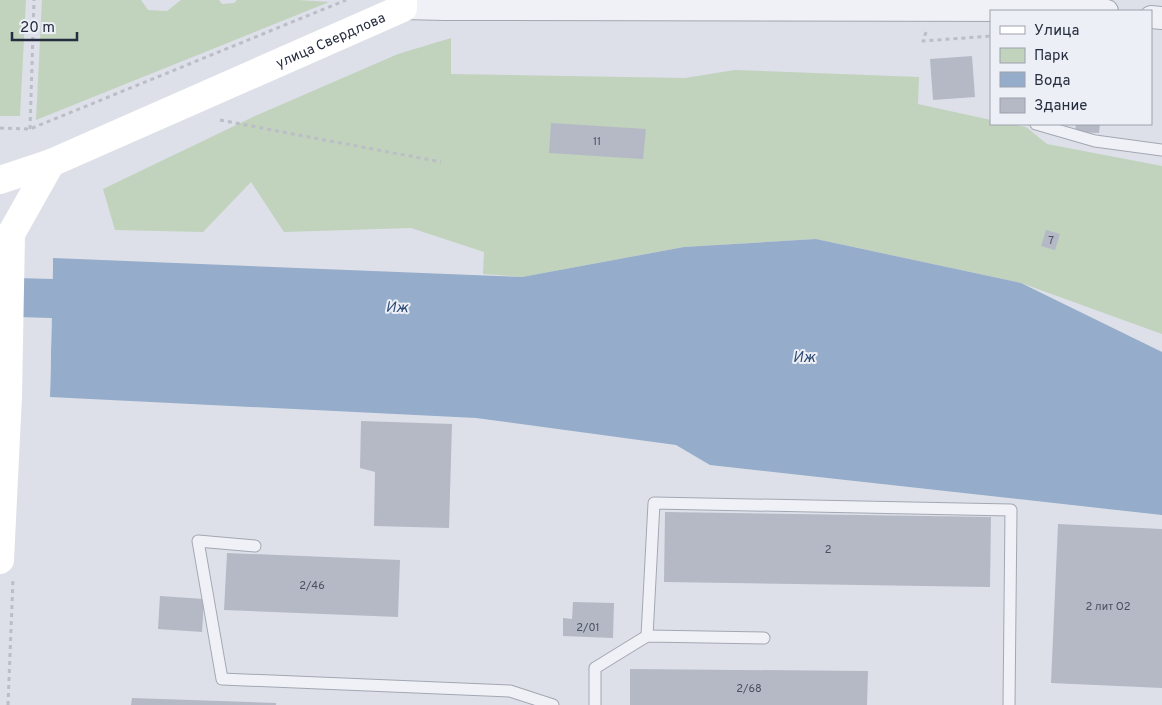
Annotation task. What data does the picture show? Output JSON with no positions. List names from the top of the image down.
{
  "streets": {
    "main road": ["улица Свердлова"]
  },
  "water": ["Иж"],
  "house_numbers": [
    "11",
    "7",
    "2",
    "2/46",
    "2 лит О2",
    "2/01",
    "2/68"
  ],
  "legend": [
    "Улица",
    "Парк",
    "Вода",
    "Здание"
  ],
  "scale_bar": "20 m"
}
